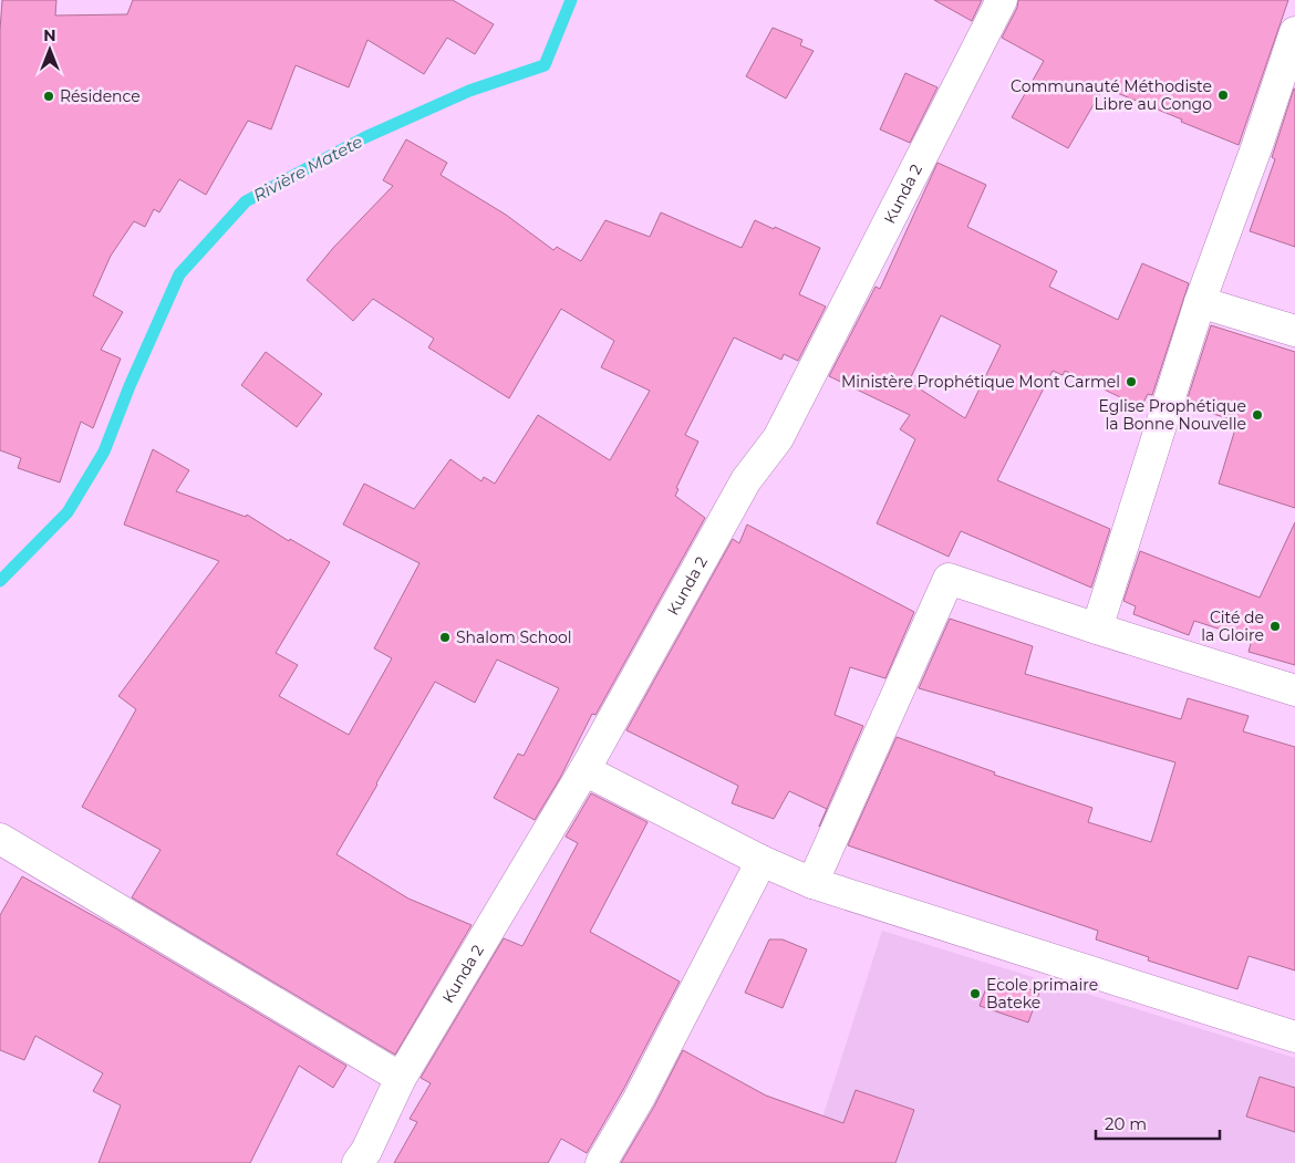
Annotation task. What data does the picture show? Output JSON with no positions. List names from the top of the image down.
{
  "streets": {
    "street": ["Kunda 2"]
  },
  "water": ["Rivière Matete"],
  "places": [
    "Communauté Méthodiste Libre au Congo",
    "Résidence",
    "Ministère Prophétique Mont Carmel",
    "Eglise Prophétique la Bonne Nouvelle",
    "Cité de la Gloire",
    "Shalom School",
    "Ecole primaire Bateke"
  ],
  "scale_bar": "20 m",
  "north": "top"
}
